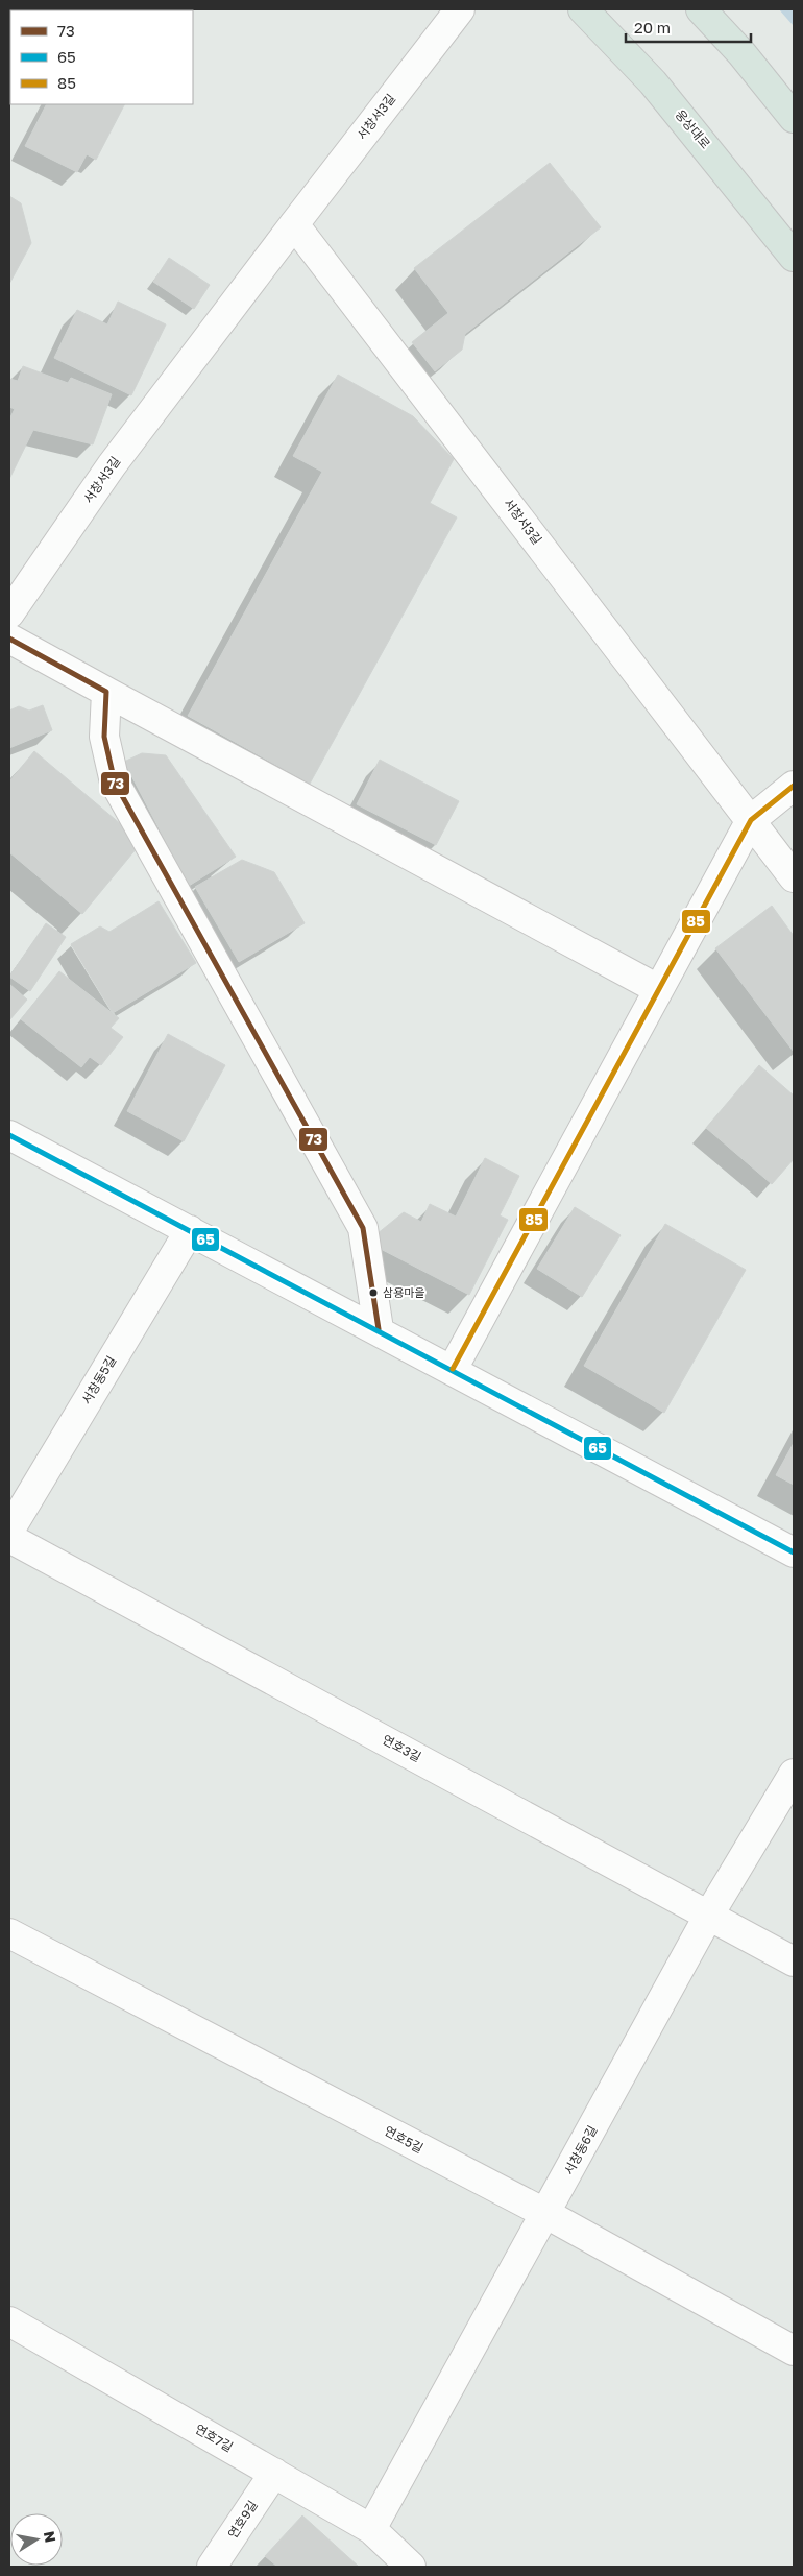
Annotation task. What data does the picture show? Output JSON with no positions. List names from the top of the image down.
{
  "streets": {
    "main road": ["웅상대로"],
    "street": [
      "서창서3길",
      "서창동5길",
      "연호3길",
      "연호5길",
      "서창동6길",
      "연호7길",
      "연호9길"
    ]
  },
  "crossings": [
    ["연호3길", "서창동6길"],
    ["연호5길", "서창동6길"],
    ["서창동6길", "연호7길"],
    ["연호7길", "연호9길"]
  ],
  "places": ["삼용마을"],
  "lines": ["transit line 73", "transit line 85", "transit line 65"],
  "legend": ["73", "65", "85"],
  "scale_bar": "20 m",
  "north": "right"
}
